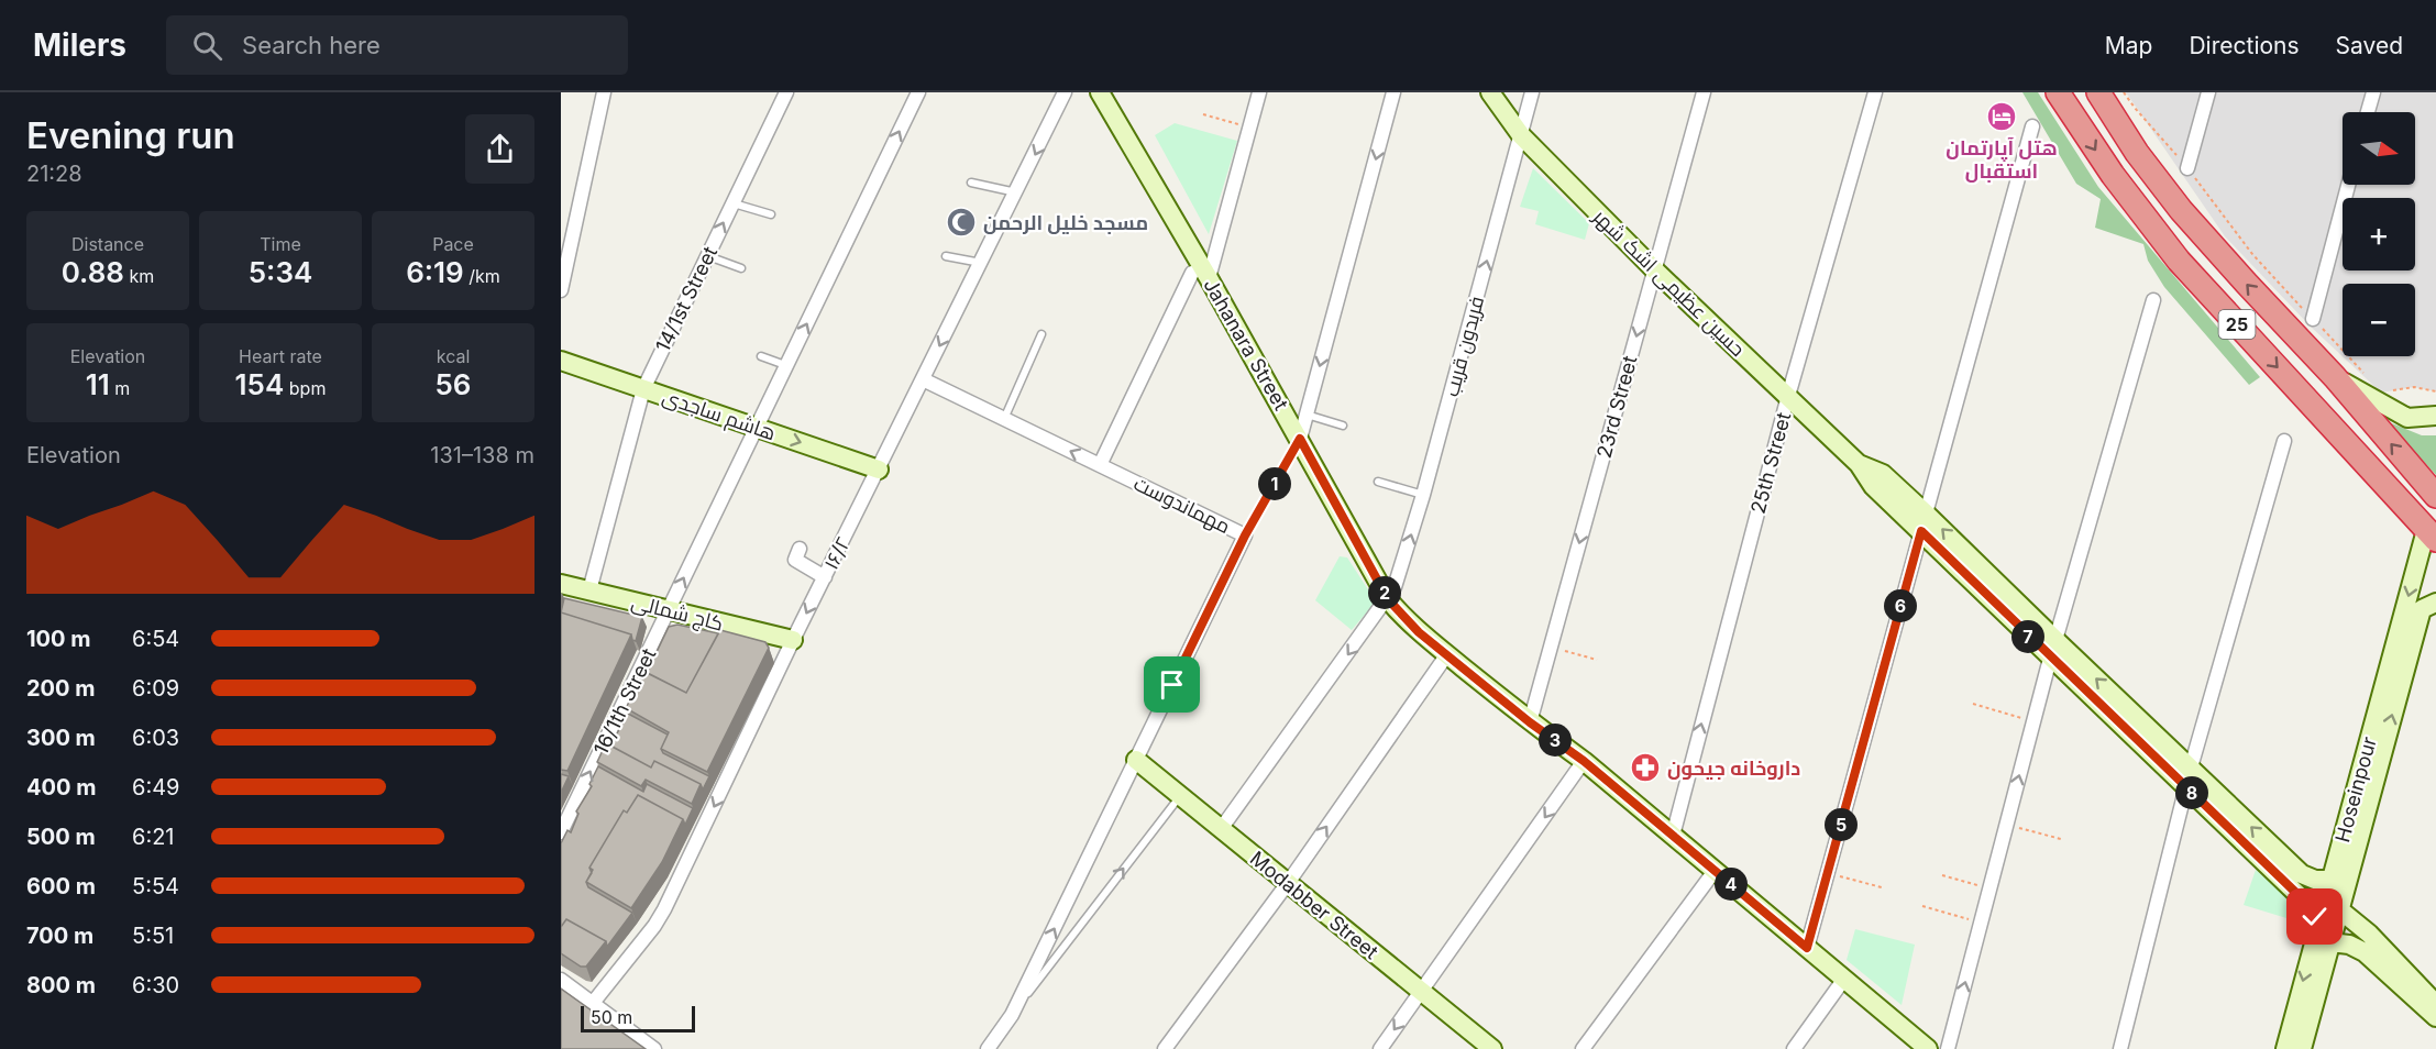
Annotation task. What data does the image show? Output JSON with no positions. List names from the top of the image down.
{
  "streets": {
    "highway": ["25"],
    "street": [
      "حسین عظیمی اشک شهر",
      "14/1st Street",
      "Jahanara Street",
      "فریدون قریب",
      "23rd Street",
      "هاشم ساجدی",
      "25th Street",
      "مهماندوست",
      "۱۶/۲",
      "کاج شمالی",
      "16/1th Street",
      "Hoseinpour",
      "Modabber Street"
    ]
  },
  "crossings": [
    ["حسین عظیمی اشک شهر", "فریدون قریب"],
    ["حسین عظیمی اشک شهر", "23rd Street"],
    ["حسین عظیمی اشک شهر", "25th Street"],
    ["حسین عظیمی اشک شهر", "Hoseinpour"],
    ["14/1st Street", "هاشم ساجدی"],
    ["14/1st Street", "کاج شمالی"],
    ["25", "Hoseinpour"],
    ["Jahanara Street", "فریدون قریب"],
    ["Jahanara Street", "23rd Street"],
    ["Jahanara Street", "25th Street"],
    ["فریدون قریب", "Modabber Street"],
    ["هاشم ساجدی", "۱۶/۲"],
    ["هاشم ساجدی", "16/1th Street"],
    ["مهماندوست", "۱۶/۲"],
    ["مهماندوست", "Modabber Street"],
    ["۱۶/۲", "کاج شمالی"],
    ["کاج شمالی", "16/1th Street"]
  ],
  "one_way": [
    "23rd Street",
    "هاشم ساجدی",
    "25th Street",
    "۱۶/۲",
    "16/1th Street"
  ],
  "places": {
    "hotel": ["هتل آپارتمان استقبال"],
    "mosque": ["مسجد خلیل الرحمن"],
    "pharmacy": ["داروخانه جیحون"]
  },
  "scale_bar": "50 m",
  "north": "right",
  "page": {
    "header": "Milers",
    "search": "Search here",
    "nav": ["Map", "Directions", "Saved"],
    "heading": ["Evening run", "21:28"],
    "map_buttons": ["+", "−"],
    "stats": [
      ["Distance", "0.88 km"],
      ["Time", "5:34"],
      ["Pace", "6:19 /km"],
      ["Elevation", "11 m"],
      ["Heart rate", "154 bpm"],
      ["kcal", "56"]
    ],
    "chart": ["Elevation", "131–138 m"],
    "pins": [
      "1",
      "2",
      "6",
      "7",
      "3",
      "8",
      "5",
      "4"
    ],
    "list": [
      {
        "name": "100 m",
        "note": "6:54"
      },
      {
        "name": "200 m",
        "note": "6:09"
      },
      {
        "name": "300 m",
        "note": "6:03"
      },
      {
        "name": "400 m",
        "note": "6:49"
      },
      {
        "name": "500 m",
        "note": "6:21"
      },
      {
        "name": "600 m",
        "note": "5:54"
      },
      {
        "name": "700 m",
        "note": "5:51"
      },
      {
        "name": "800 m",
        "note": "6:30"
      }
    ],
    "scale": "50 m"
  }
}
